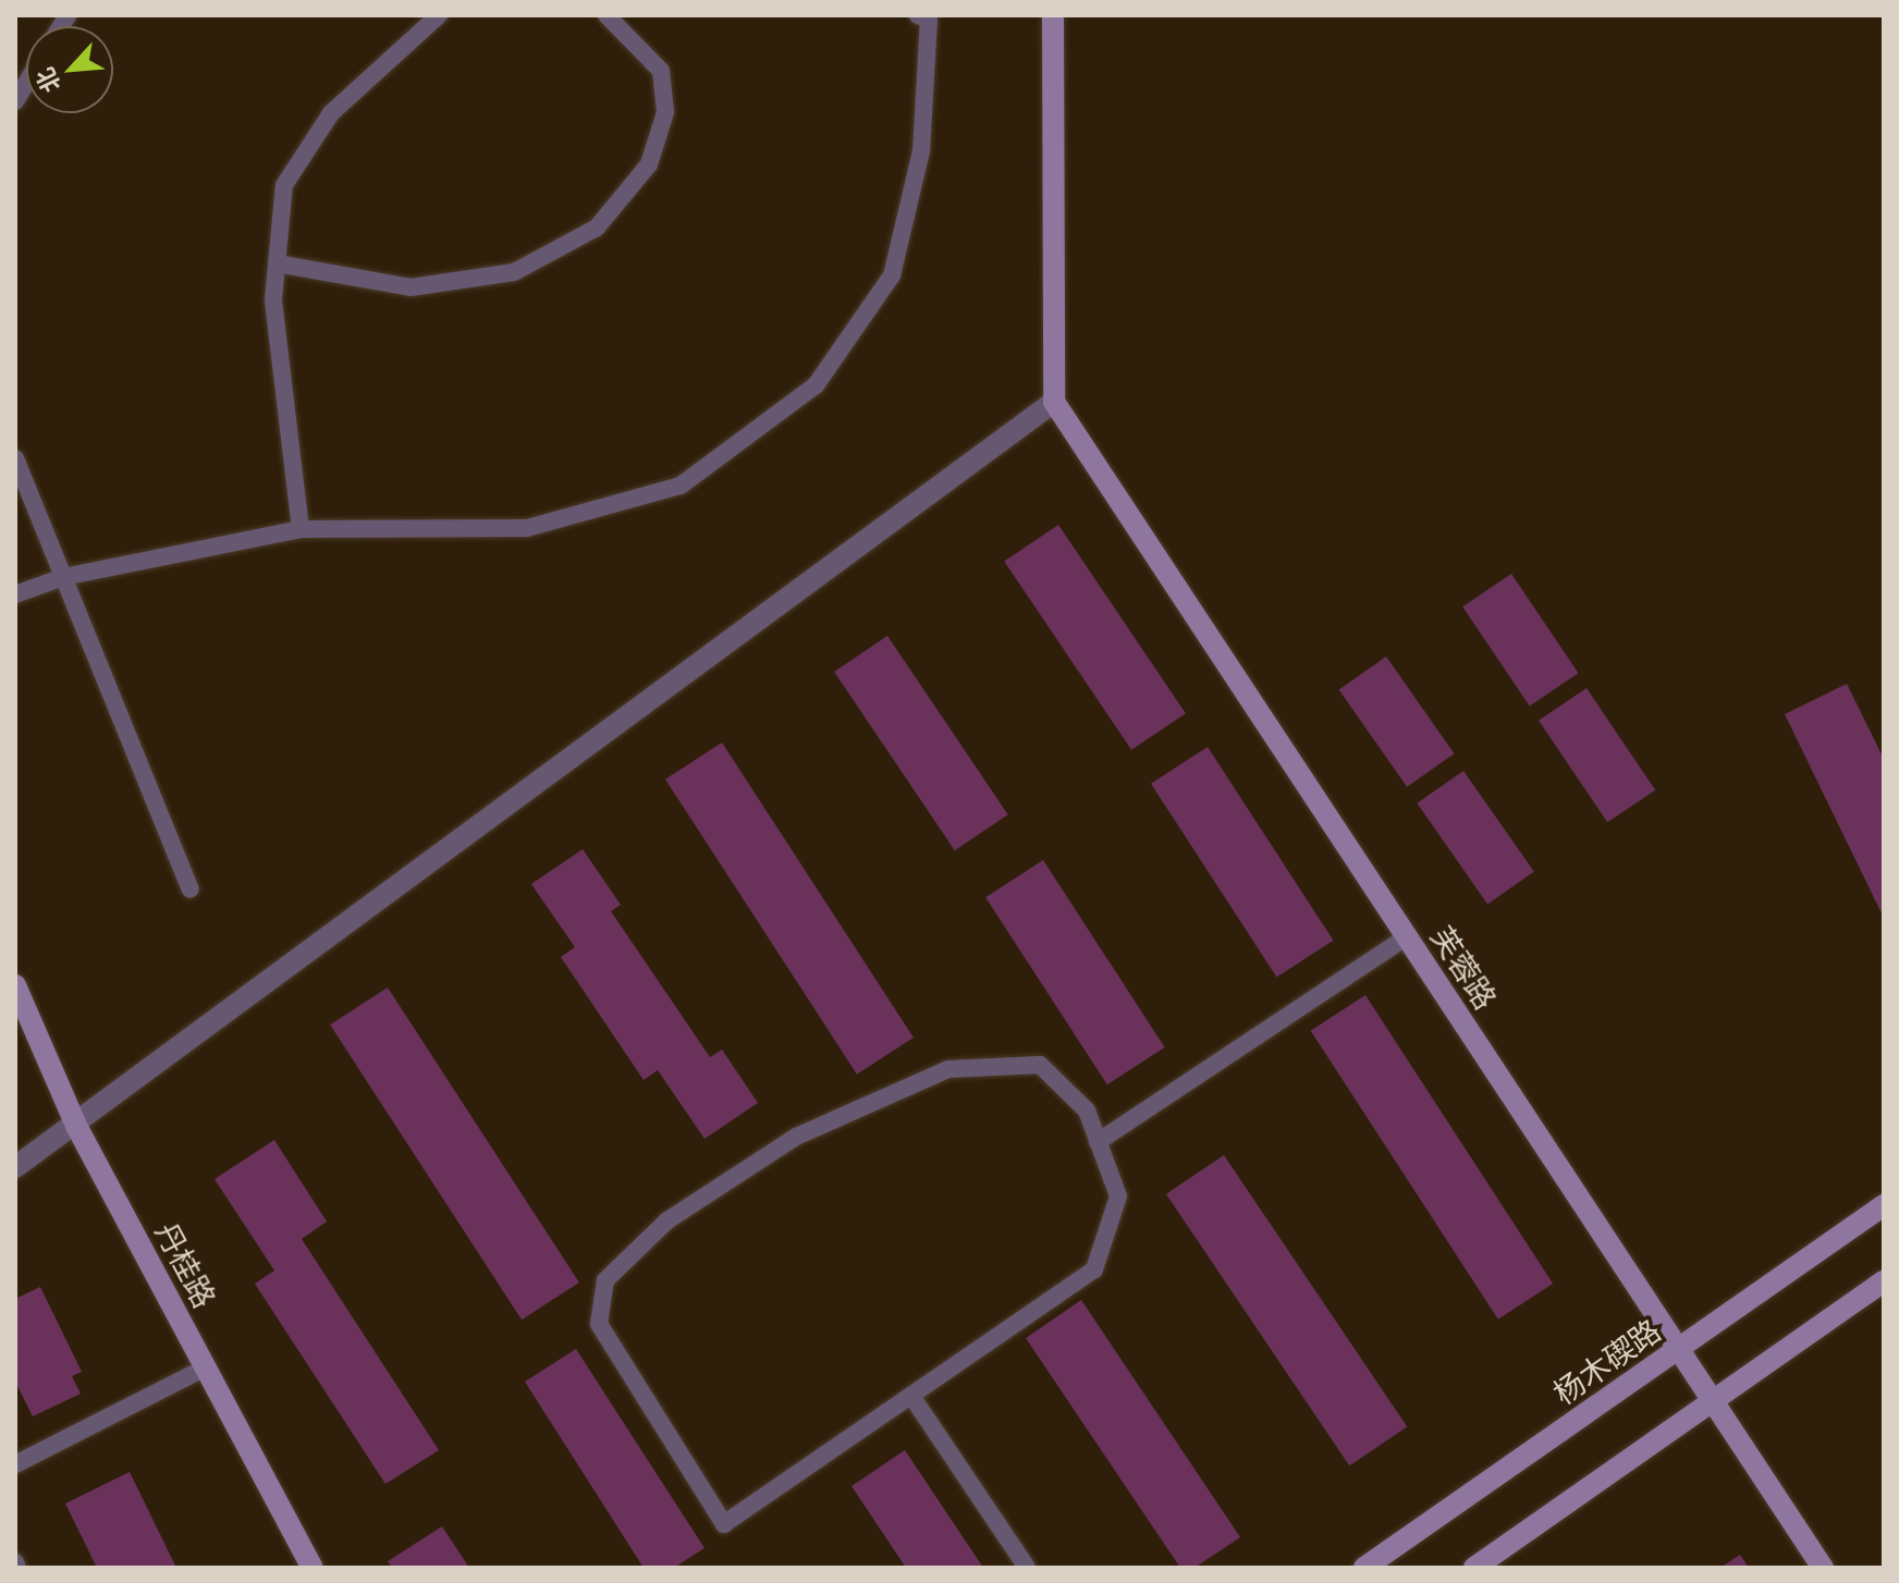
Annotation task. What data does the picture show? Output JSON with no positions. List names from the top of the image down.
{
  "streets": {
    "street": ["芙蓉路", "丹桂路", "杨木碶路"]
  },
  "crossings": [
    ["芙蓉路", "杨木碶路"]
  ],
  "north": "bottom left"
}
